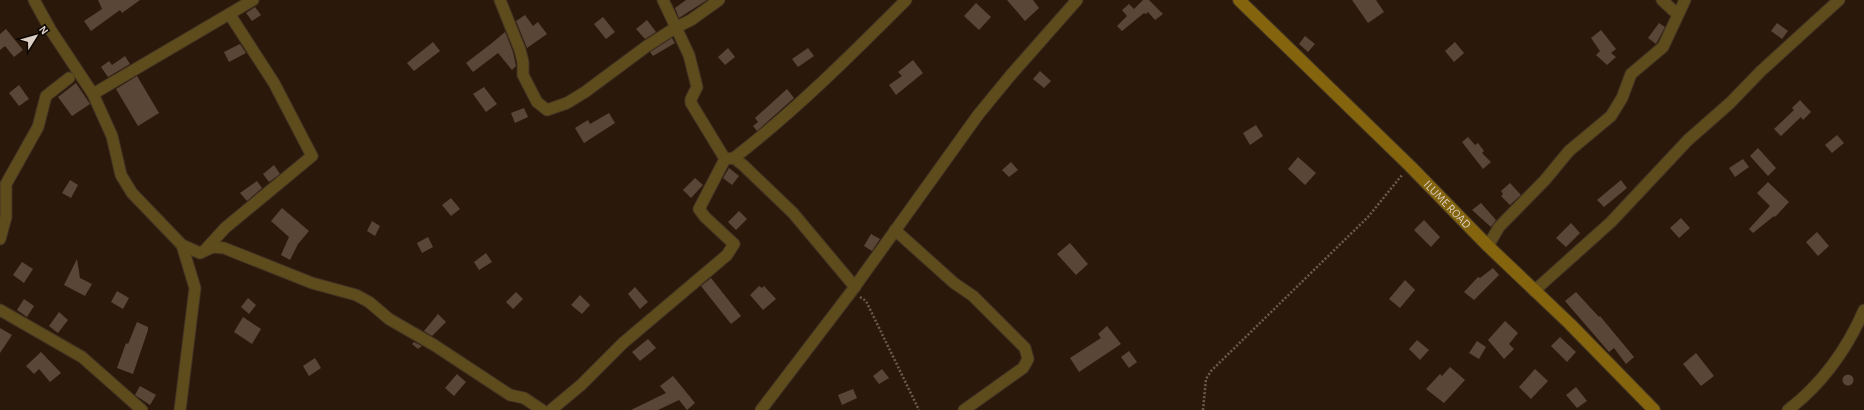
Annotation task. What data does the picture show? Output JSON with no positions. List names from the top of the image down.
{
  "streets": {
    "street": ["ILUME ROAD"]
  },
  "north": "top right"
}
